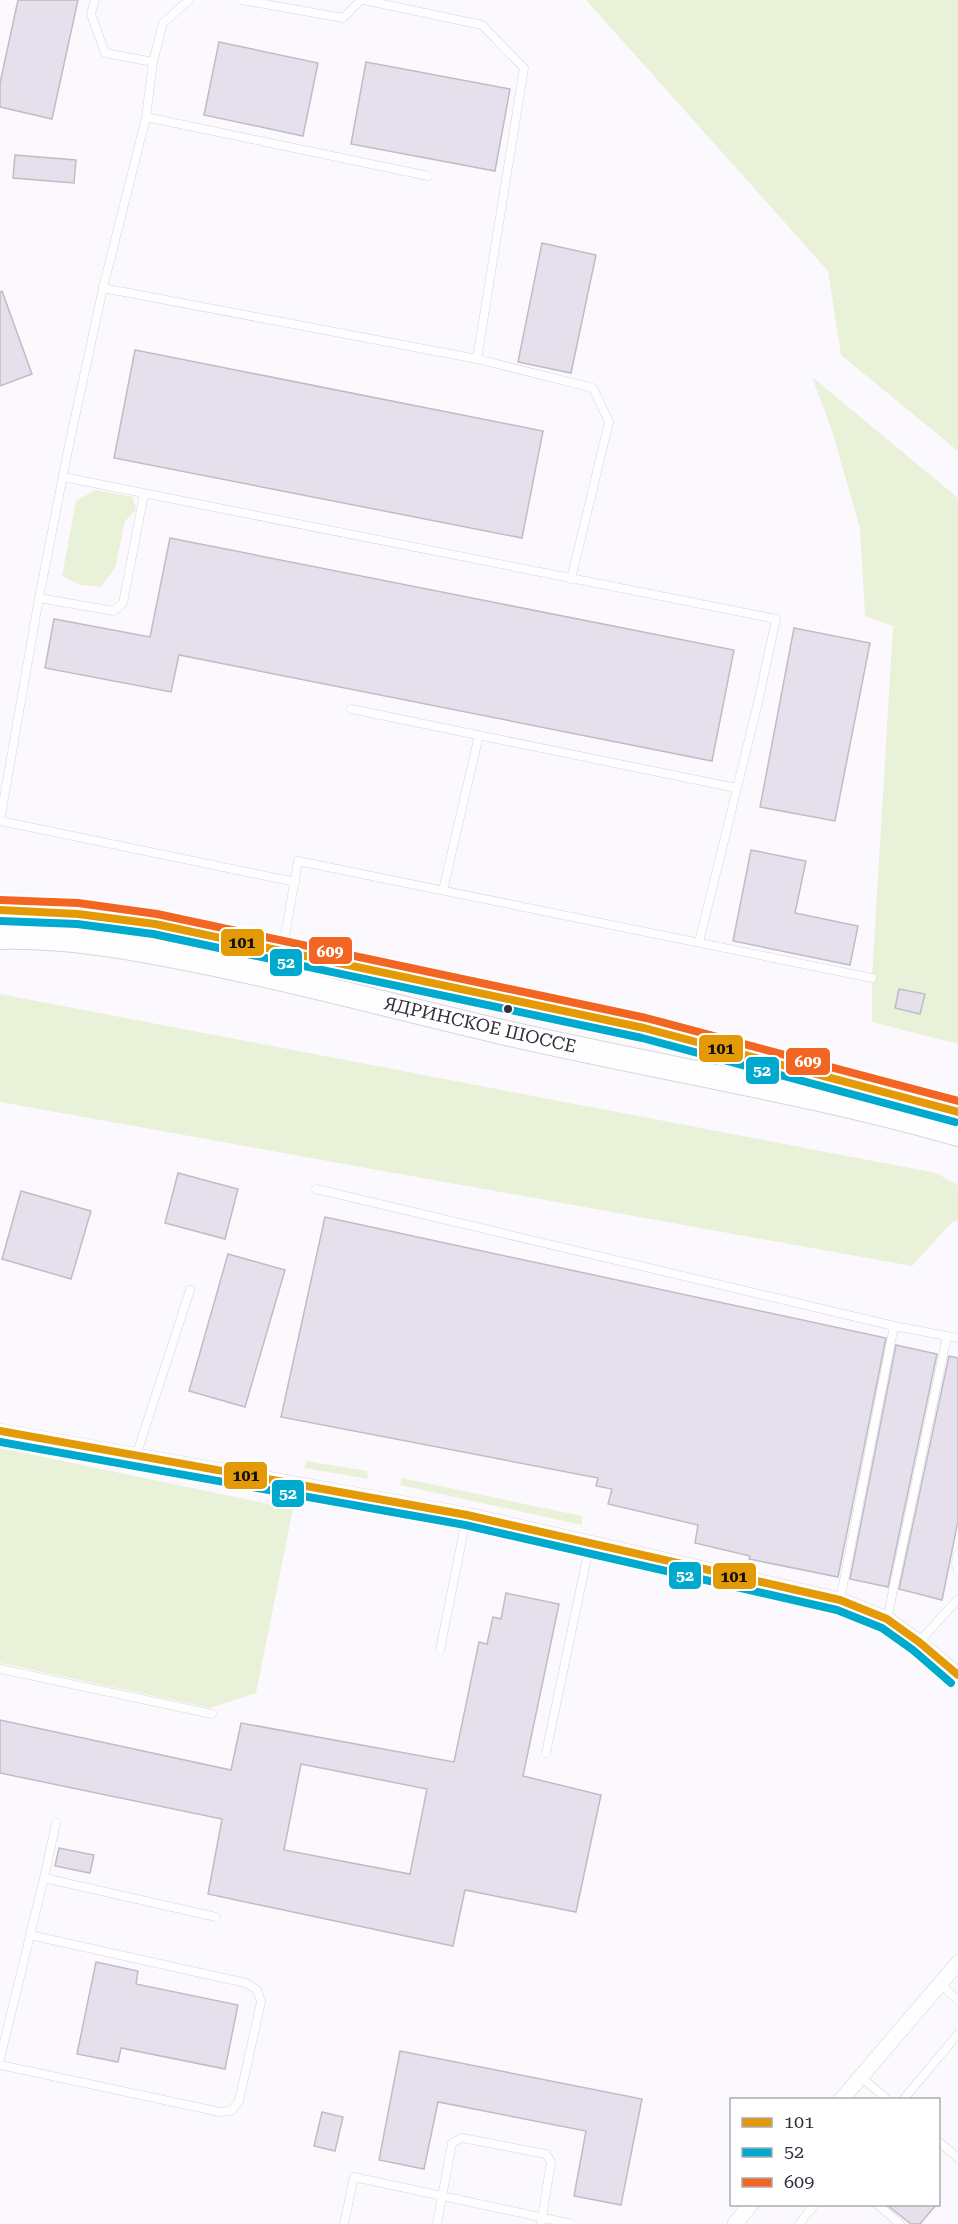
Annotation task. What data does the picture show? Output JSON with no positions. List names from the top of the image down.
{
  "streets": {
    "main road": ["ЯДРИНСКОЕ ШОССЕ"]
  },
  "lines": ["transit line 609", "transit line 101", "transit line 52"],
  "legend": ["101", "52", "609"]
}
